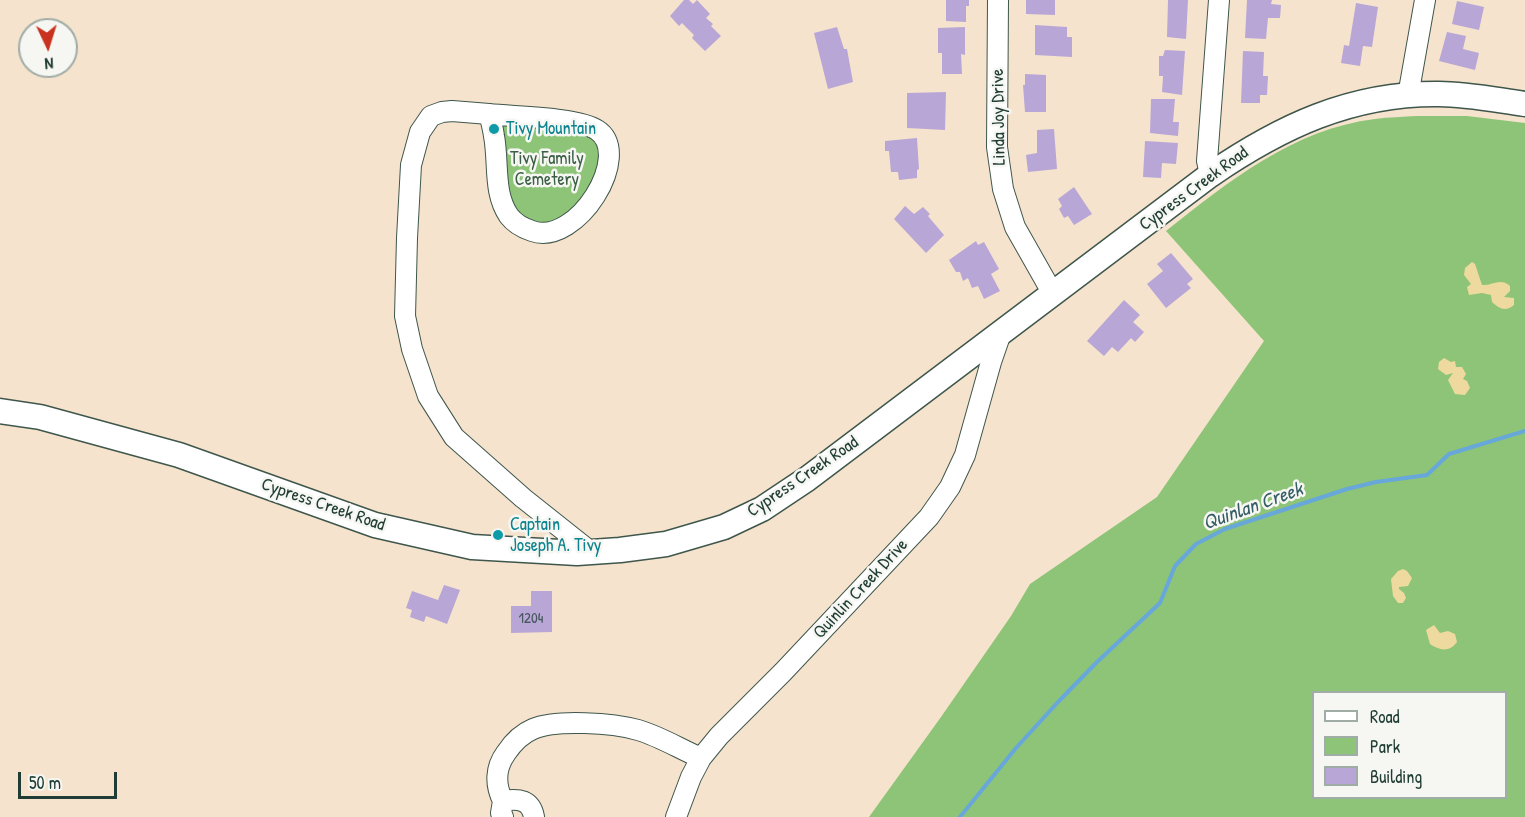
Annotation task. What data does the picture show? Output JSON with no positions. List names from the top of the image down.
{
  "streets": {
    "main road": ["Cypress Creek Road"],
    "street": ["Linda Joy Drive", "Quinlin Creek Drive"]
  },
  "crossings": [
    ["Linda Joy Drive", "Cypress Creek Road"],
    ["Cypress Creek Road", "Quinlin Creek Drive"]
  ],
  "water": ["Quinlan Creek"],
  "parks": ["Tivy Family Cemetery"],
  "places": ["Tivy Mountain", "Captain Joseph A. Tivy"],
  "house_numbers": ["1204"],
  "legend": ["Road", "Park", "Building"],
  "scale_bar": "50 m",
  "north": "bottom"
}
